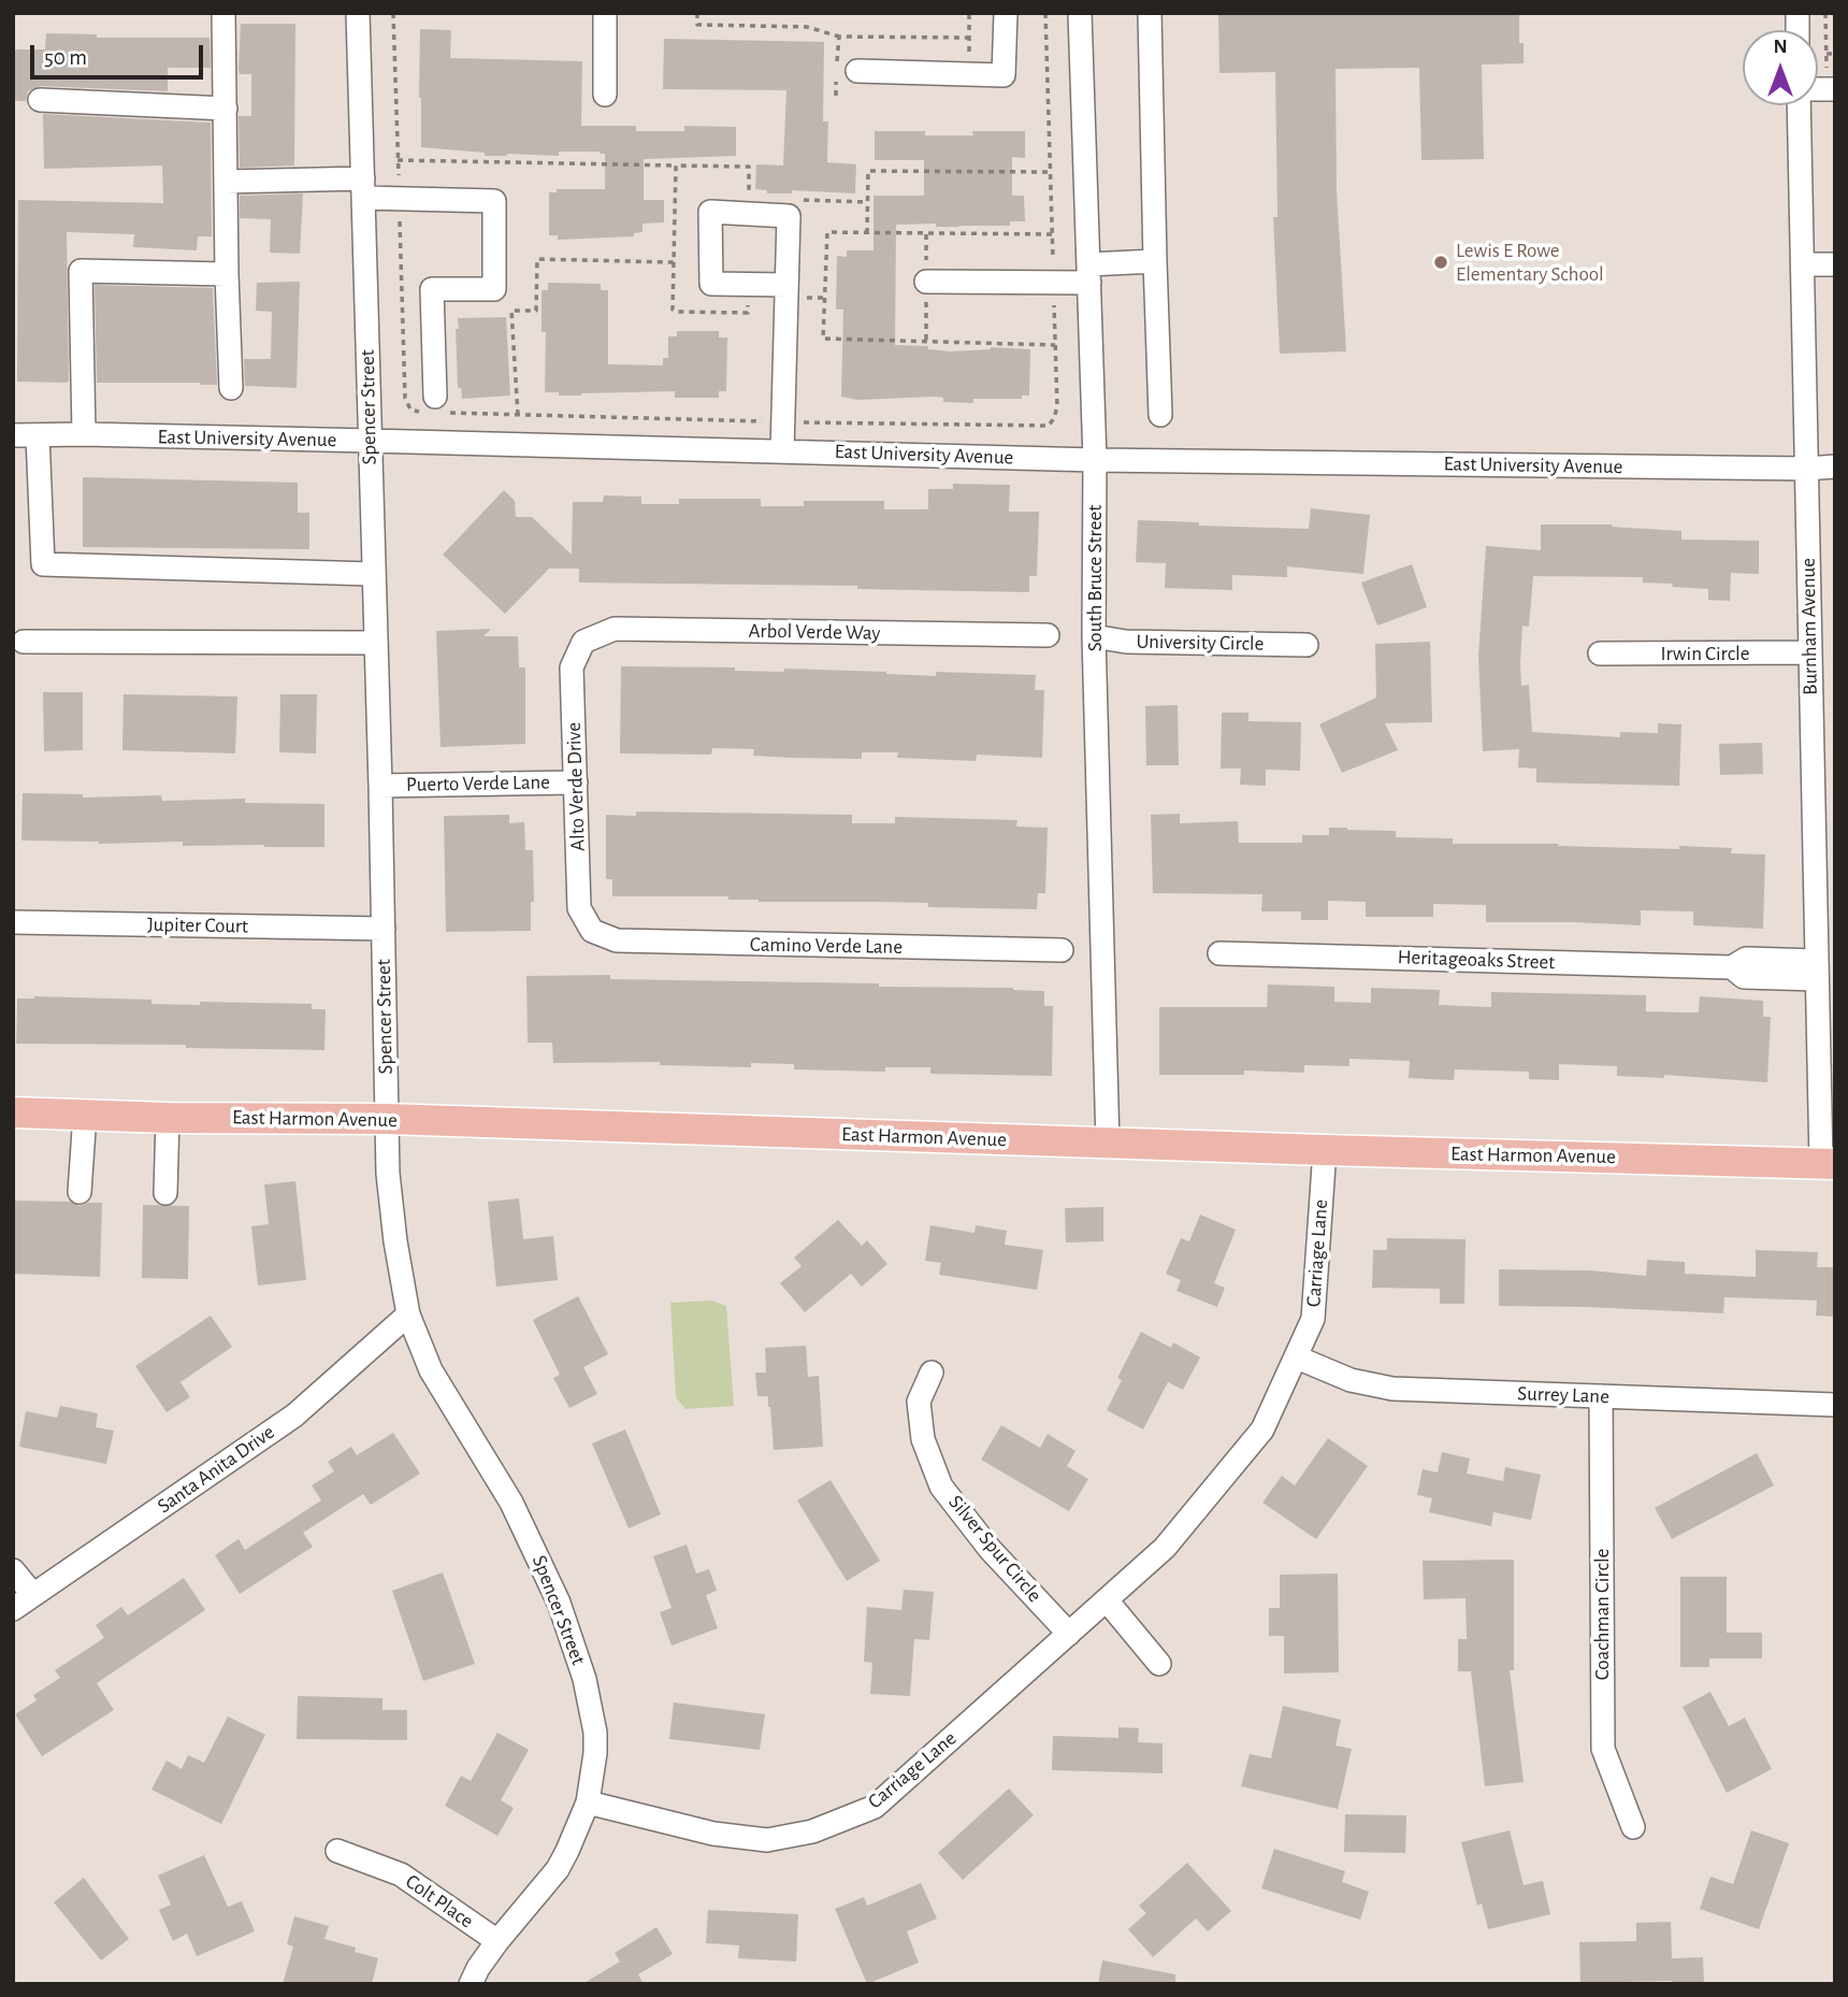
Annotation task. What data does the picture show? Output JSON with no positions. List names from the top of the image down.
{
  "streets": {
    "main road": ["East Harmon Avenue"],
    "street": [
      "Spencer Street",
      "East University Avenue",
      "South Bruce Street",
      "Burnham Avenue",
      "Arbol Verde Way",
      "University Circle",
      "Irwin Circle",
      "Puerto Verde Lane",
      "Alto Verde Drive",
      "Jupiter Court",
      "Camino Verde Lane",
      "Heritageoaks Street",
      "Carriage Lane",
      "Surrey Lane",
      "Santa Anita Drive",
      "Silver Spur Circle",
      "Coachman Circle",
      "Colt Place"
    ]
  },
  "crossings": [
    ["Spencer Street", "East University Avenue"],
    ["Spencer Street", "Puerto Verde Lane"],
    ["Spencer Street", "Jupiter Court"],
    ["Spencer Street", "East Harmon Avenue"],
    ["Spencer Street", "Carriage Lane"],
    ["Spencer Street", "Santa Anita Drive"],
    ["Spencer Street", "Colt Place"],
    ["East University Avenue", "South Bruce Street"],
    ["East University Avenue", "Burnham Avenue"],
    ["South Bruce Street", "University Circle"],
    ["South Bruce Street", "East Harmon Avenue"],
    ["Burnham Avenue", "Irwin Circle"],
    ["Burnham Avenue", "Heritageoaks Street"],
    ["Burnham Avenue", "East Harmon Avenue"],
    ["Arbol Verde Way", "Alto Verde Drive"],
    ["Puerto Verde Lane", "Alto Verde Drive"],
    ["Alto Verde Drive", "Camino Verde Lane"],
    ["East Harmon Avenue", "Carriage Lane"],
    ["Carriage Lane", "Surrey Lane"],
    ["Carriage Lane", "Silver Spur Circle"],
    ["Surrey Lane", "Coachman Circle"]
  ],
  "places": ["Lewis E Rowe Elementary School"],
  "scale_bar": "50 m",
  "north": "top"
}
